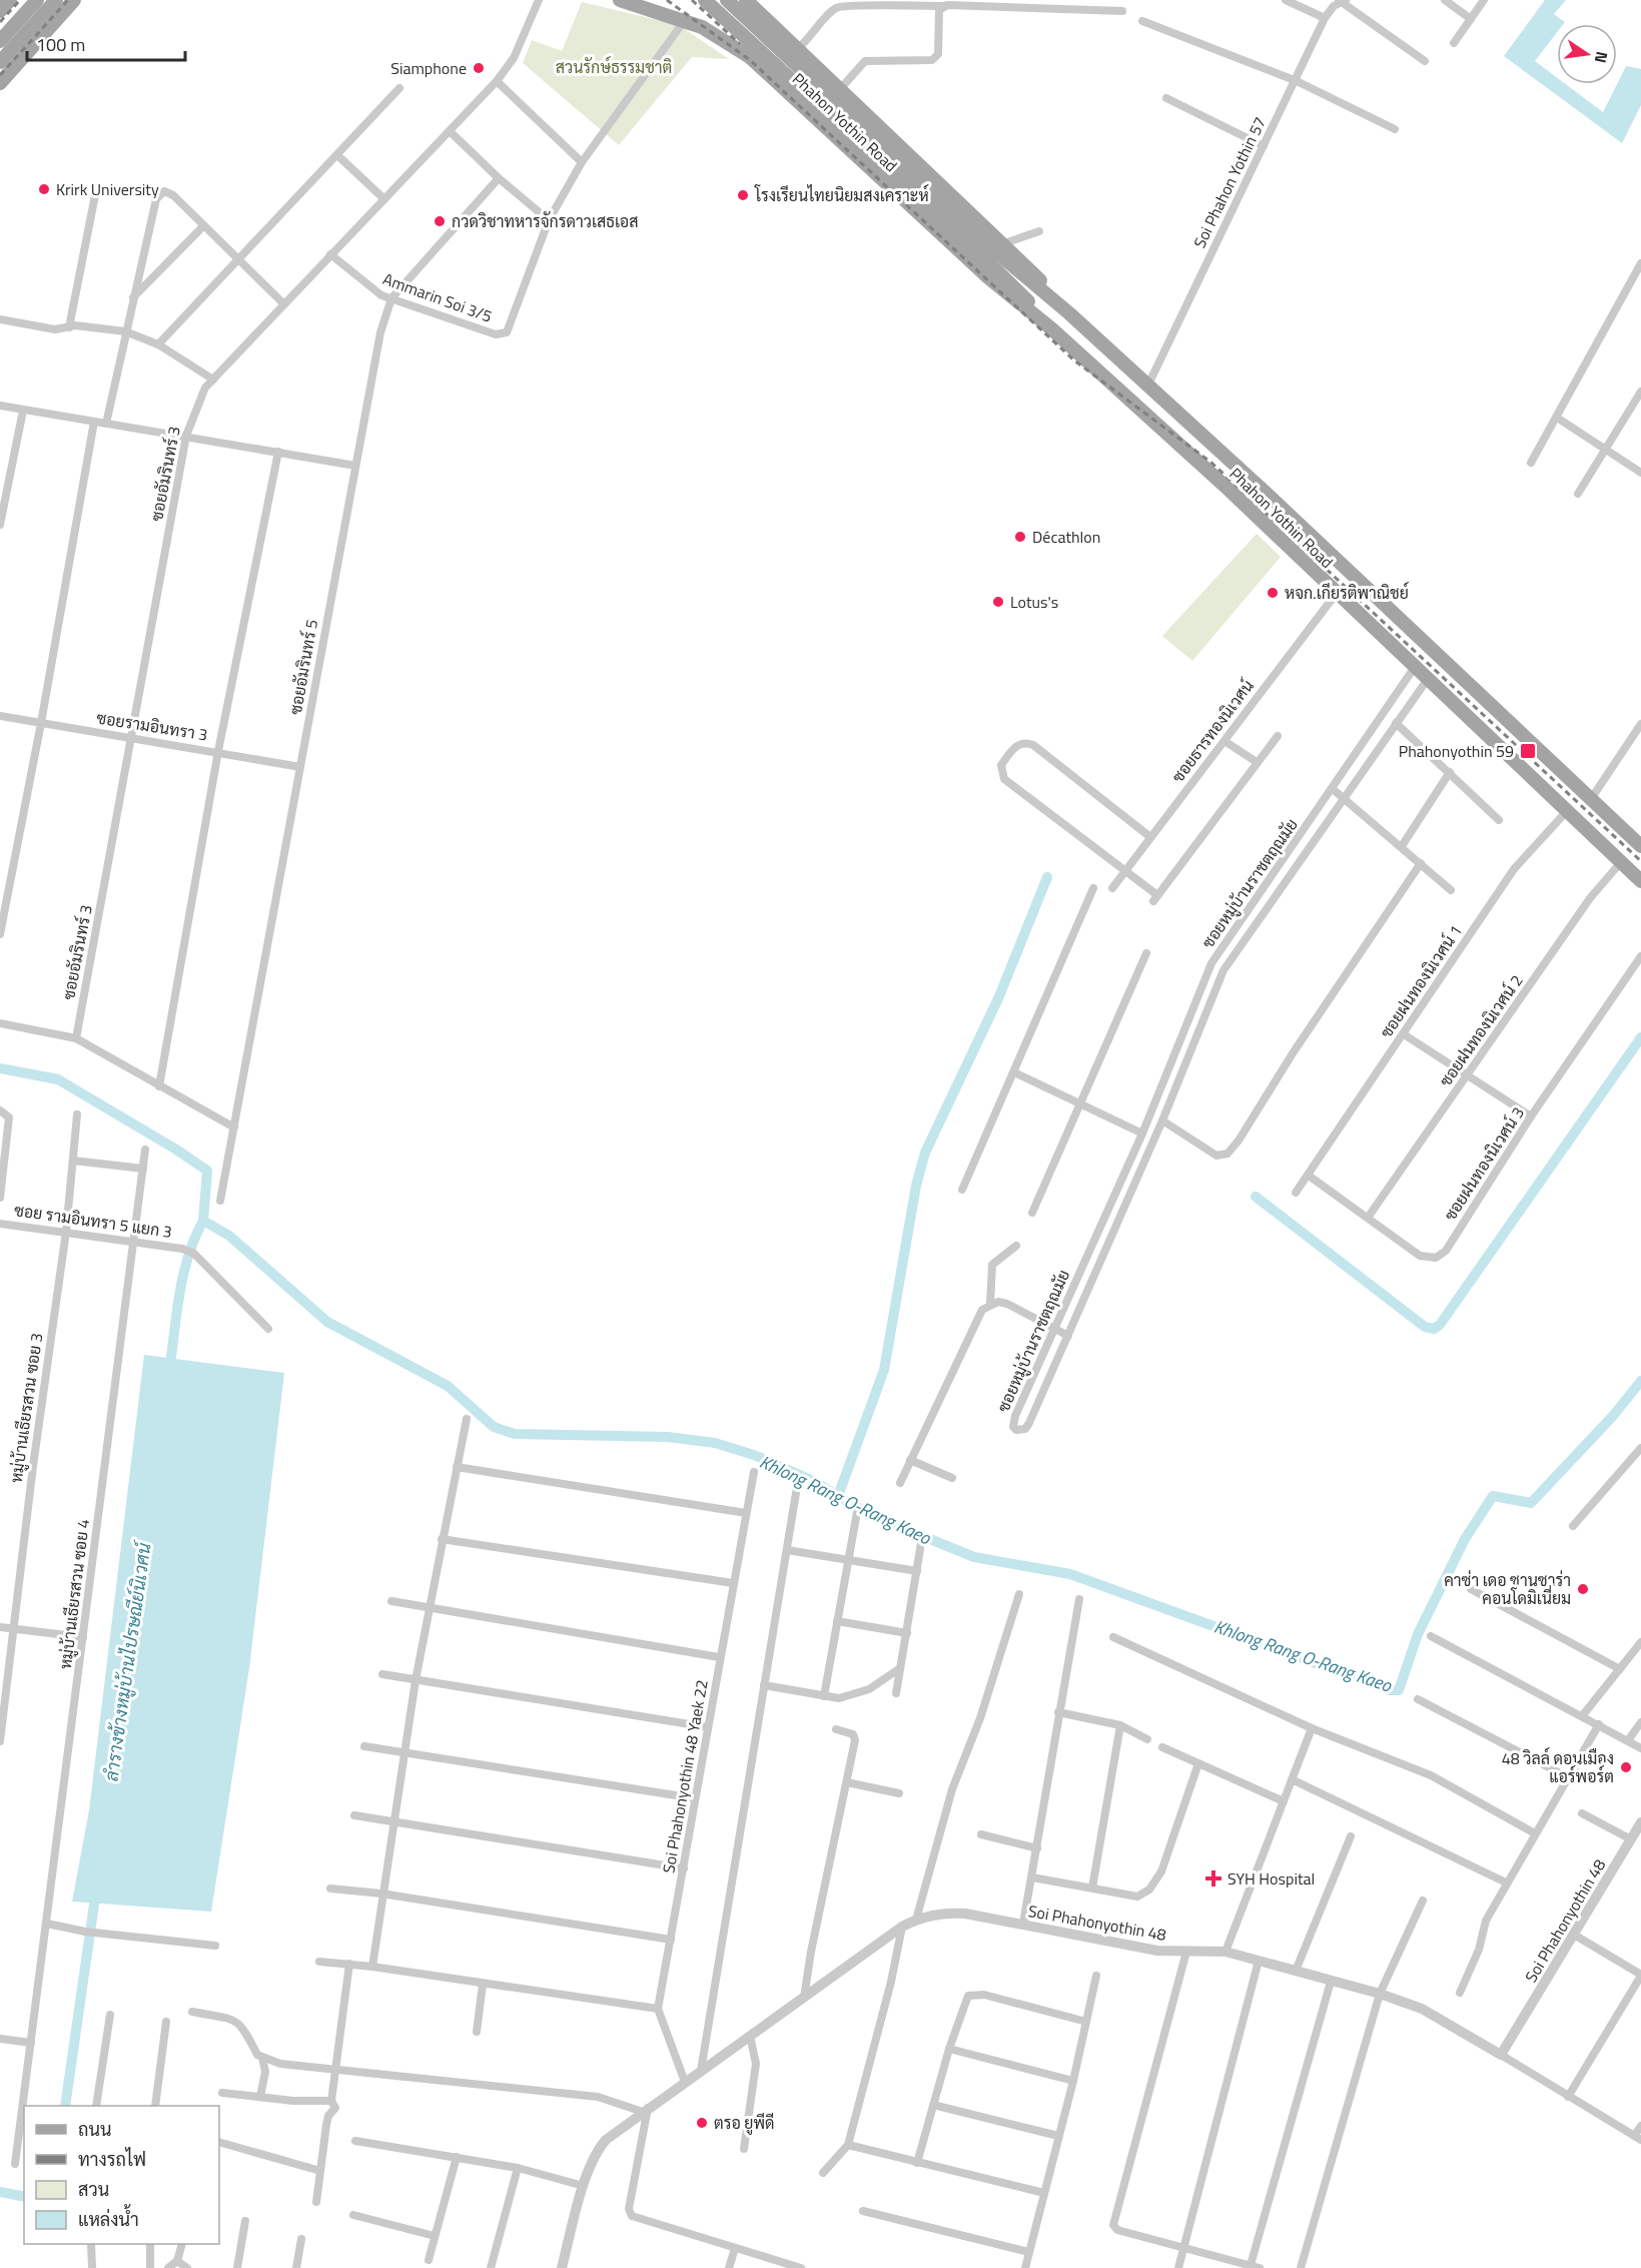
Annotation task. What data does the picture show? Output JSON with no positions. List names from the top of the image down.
{
  "streets": {
    "main road": ["Phahon Yothin Road"],
    "street": [
      "Soi Phahon Yothin 57",
      "Ammarin Soi 3/5",
      "ซอยอัมรินทร์ 3",
      "ซอยอัมรินทร์ 5",
      "ซอยรามอินทรา 3",
      "ซอยธารทองนิเวศน์",
      "ซอยหมู่บ้านราชตฤณมัย",
      "ซอยฝนทองนิเวศน์ 1",
      "ซอยฝนทองนิเวศน์ 2",
      "ซอยฝนทองนิเวศน์ 3",
      "ซอย รามอินทรา 5 แยก 3",
      "หมู่บ้านเธียรสวน ซอย 3",
      "หมู่บ้านเธียรสวน ซอย 4",
      "Soi Phahonyothin 48 Yaek 22",
      "Soi Phahonyothin 48"
    ]
  },
  "crossings": [
    ["Phahon Yothin Road", "Soi Phahon Yothin 57"],
    ["Phahon Yothin Road", "ซอยธารทองนิเวศน์"],
    ["Phahon Yothin Road", "ซอยหมู่บ้านราชตฤณมัย"],
    ["Phahon Yothin Road", "ซอยฝนทองนิเวศน์ 1"],
    ["Phahon Yothin Road", "ซอยฝนทองนิเวศน์ 2"],
    ["Ammarin Soi 3/5", "ซอยอัมรินทร์ 3"],
    ["Ammarin Soi 3/5", "ซอยอัมรินทร์ 5"],
    ["ซอยอัมรินทร์ 3", "ซอยรามอินทรา 3"],
    ["ซอยอัมรินทร์ 5", "ซอยรามอินทรา 3"],
    ["ซอยฝนทองนิเวศน์ 1", "ซอยฝนทองนิเวศน์ 3"],
    ["ซอยฝนทองนิเวศน์ 2", "ซอยฝนทองนิเวศน์ 3"],
    ["ซอย รามอินทรา 5 แยก 3", "หมู่บ้านเธียรสวน ซอย 3"],
    ["ซอย รามอินทรา 5 แยก 3", "หมู่บ้านเธียรสวน ซอย 4"]
  ],
  "water": ["Khlong Rang O-Rang Kaeo", "ลำรางข้างหมู่บ้านไปรษณีย์นิเวศน์"],
  "parks": ["สวนรักษ์ธรรมชาติ"],
  "places": {
    "other": [
      "Siamphone",
      "Krirk University",
      "โรงเรียนไทยนิยมสงเคราะห์",
      "กวดวิชาทหารจักรดาวเสธเอส",
      "Décathlon",
      "หจก.เกียรติพาณิชย์",
      "Lotus's",
      "คาซ่า เดอ ซานซาร่า คอนโดมิเนี่ยม",
      "48 วิลล์ ดอนเมือง แอร์พอร์ต",
      "ตรอ ยูพีดี"
    ],
    "transit": ["Phahonyothin 59"],
    "health": ["SYH Hospital"]
  },
  "legend": [
    "ถนน",
    "ทางรถไฟ",
    "สวน",
    "แหล่งน้ำ"
  ],
  "scale_bar": "100 m",
  "north": "right"
}
